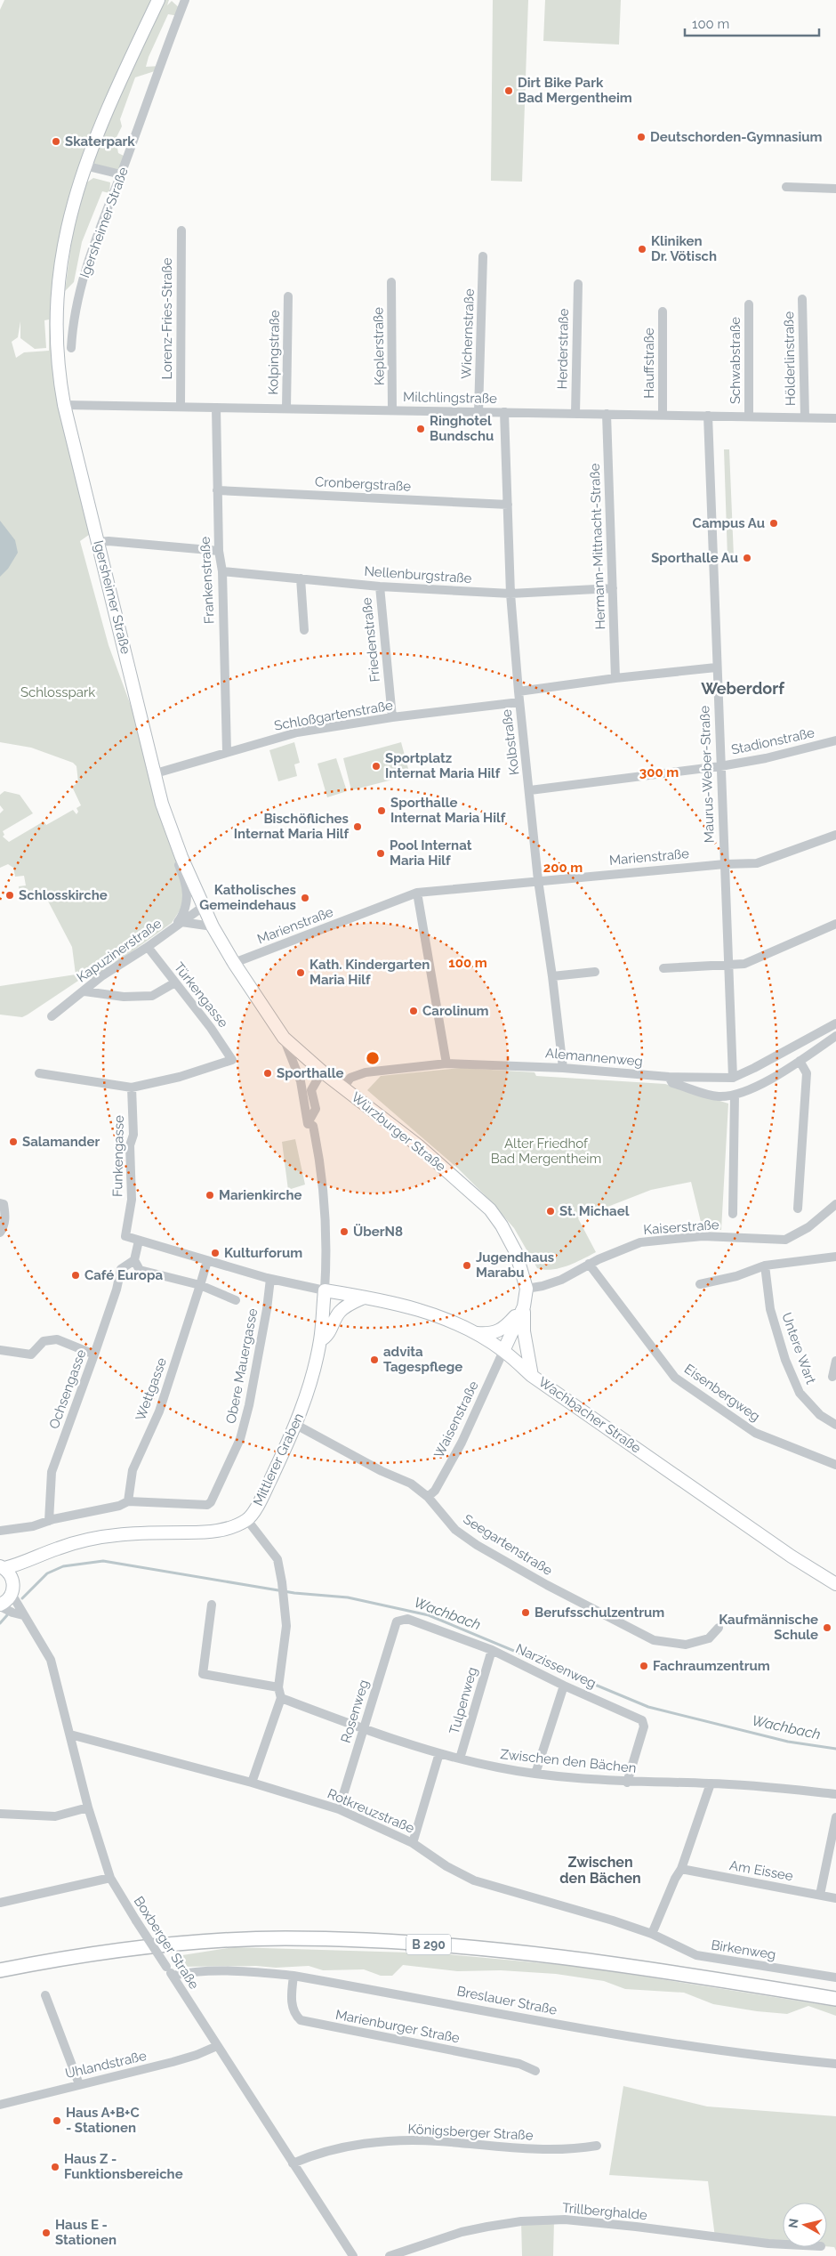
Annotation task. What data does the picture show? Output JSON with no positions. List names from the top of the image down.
{
  "streets": {
    "main road": ["B 290"],
    "street": [
      "Igersheimer Straße",
      "Lorenz-Fries-Straße",
      "Wichernstraße",
      "Keplerstraße",
      "Herderstraße",
      "Kolpingstraße",
      "Hölderlinstraße",
      "Schwabstraße",
      "Hauffstraße",
      "Milchlingstraße",
      "Cronbergstraße",
      "Hermann-Mittnacht-Straße",
      "Nellenburgstraße",
      "Frankenstraße",
      "Friedenstraße",
      "Schloßgartenstraße",
      "Stadionstraße",
      "Kolbstraße",
      "Maurus-Weber-Straße",
      "Marienstraße",
      "Kapuzinerstraße",
      "Türkengasse",
      "Alemannenweg",
      "Würzburger Straße",
      "Funkengasse",
      "Kaiserstraße",
      "Untere Wart",
      "Obere Mauergasse",
      "Ochsengasse",
      "Wettgasse",
      "Eisenbergweg",
      "Wachbacher Straße",
      "Waisenstraße",
      "Mittlerer Graben",
      "Seegartenstraße",
      "Narzissenweg",
      "Tulpenweg",
      "Rosenweg",
      "Zwischen den Bächen",
      "Rotkreuzstraße",
      "Am Eissee",
      "Boxberger Straße",
      "Birkenweg",
      "Breslauer Straße",
      "Marienburger Straße",
      "Uhlandstraße",
      "Königsberger Straße",
      "Trillberghalde"
    ]
  },
  "crossings": [
    ["Igersheimer Straße", "Milchlingstraße"],
    ["Igersheimer Straße", "Schloßgartenstraße"],
    ["Igersheimer Straße", "Kapuzinerstraße"],
    ["Igersheimer Straße", "Würzburger Straße"],
    ["Lorenz-Fries-Straße", "Milchlingstraße"],
    ["Wichernstraße", "Milchlingstraße"],
    ["Keplerstraße", "Milchlingstraße"],
    ["Herderstraße", "Milchlingstraße"],
    ["Kolpingstraße", "Milchlingstraße"],
    ["Hölderlinstraße", "Milchlingstraße"],
    ["Schwabstraße", "Milchlingstraße"],
    ["Hauffstraße", "Milchlingstraße"],
    ["Milchlingstraße", "Hermann-Mittnacht-Straße"],
    ["Milchlingstraße", "Frankenstraße"],
    ["Milchlingstraße", "Kolbstraße"],
    ["Milchlingstraße", "Maurus-Weber-Straße"],
    ["Cronbergstraße", "Frankenstraße"],
    ["Cronbergstraße", "Kolbstraße"],
    ["Hermann-Mittnacht-Straße", "Nellenburgstraße"],
    ["Nellenburgstraße", "Frankenstraße"],
    ["Nellenburgstraße", "Friedenstraße"],
    ["Nellenburgstraße", "Kolbstraße"],
    ["Frankenstraße", "Schloßgartenstraße"],
    ["Friedenstraße", "Schloßgartenstraße"],
    ["Schloßgartenstraße", "Kolbstraße"],
    ["Stadionstraße", "Kolbstraße"],
    ["Stadionstraße", "Maurus-Weber-Straße"],
    ["Kolbstraße", "Marienstraße"],
    ["Kolbstraße", "Alemannenweg"],
    ["Maurus-Weber-Straße", "Marienstraße"],
    ["Maurus-Weber-Straße", "Alemannenweg"],
    ["Marienstraße", "Würzburger Straße"],
    ["Kapuzinerstraße", "Türkengasse"],
    ["Kapuzinerstraße", "Würzburger Straße"],
    ["Türkengasse", "Funkengasse"],
    ["Alemannenweg", "Würzburger Straße"],
    ["Würzburger Straße", "Kaiserstraße"],
    ["Würzburger Straße", "Wachbacher Straße"],
    ["Würzburger Straße", "Waisenstraße"],
    ["Kaiserstraße", "Eisenbergweg"],
    ["Obere Mauergasse", "Ochsengasse"],
    ["Obere Mauergasse", "Wettgasse"],
    ["Wachbacher Straße", "Waisenstraße"],
    ["Wachbacher Straße", "Mittlerer Graben"],
    ["Waisenstraße", "Seegartenstraße"],
    ["Mittlerer Graben", "Seegartenstraße"],
    ["Mittlerer Graben", "Boxberger Straße"],
    ["Narzissenweg", "Tulpenweg"],
    ["Narzissenweg", "Rosenweg"],
    ["Narzissenweg", "Zwischen den Bächen"],
    ["Tulpenweg", "Zwischen den Bächen"],
    ["Rosenweg", "Zwischen den Bächen"],
    ["Rosenweg", "Rotkreuzstraße"],
    ["Rotkreuzstraße", "Boxberger Straße"],
    ["Rotkreuzstraße", "Birkenweg"],
    ["Boxberger Straße", "Breslauer Straße"],
    ["Boxberger Straße", "Uhlandstraße"],
    ["Boxberger Straße", "Königsberger Straße"],
    ["Breslauer Straße", "Marienburger Straße"]
  ],
  "districts": ["Weberdorf", "Zwischen den Bächen"],
  "water": ["Wachbach"],
  "parks": ["Schlosspark", "Alter Friedhof Bad Mergentheim"],
  "places": [
    "Dirt Bike Park Bad Mergentheim",
    "Deutschorden-Gymnasium",
    "Skaterpark",
    "Kliniken Dr. Vötisch",
    "Ringhotel Bundschu",
    "Campus Au",
    "Sporthalle Au",
    "Sportplatz Internat Maria Hilf",
    "Sporthalle Internat Maria Hilf",
    "Bischöfliches Internat Maria Hilf",
    "Pool Internat Maria Hilf",
    "Schlosskirche",
    "Katholisches Gemeindehaus",
    "Kath. Kindergarten Maria Hilf",
    "Carolinum",
    "Sporthalle",
    "Salamander",
    "Marienkirche",
    "St. Michael",
    "ÜberN8",
    "Kulturforum",
    "Jugendhaus Marabu",
    "Café Europa",
    "advita Tagespflege",
    "Berufsschulzentrum",
    "Kaufmännische Schule",
    "Fachraumzentrum",
    "Haus A+B+C - Stationen",
    "Haus Z - Funktionsbereiche",
    "Haus E - Stationen"
  ],
  "scale_bar": "100 m",
  "north": "left",
  "rings": ["300 m", "200 m", "100 m"]
}
